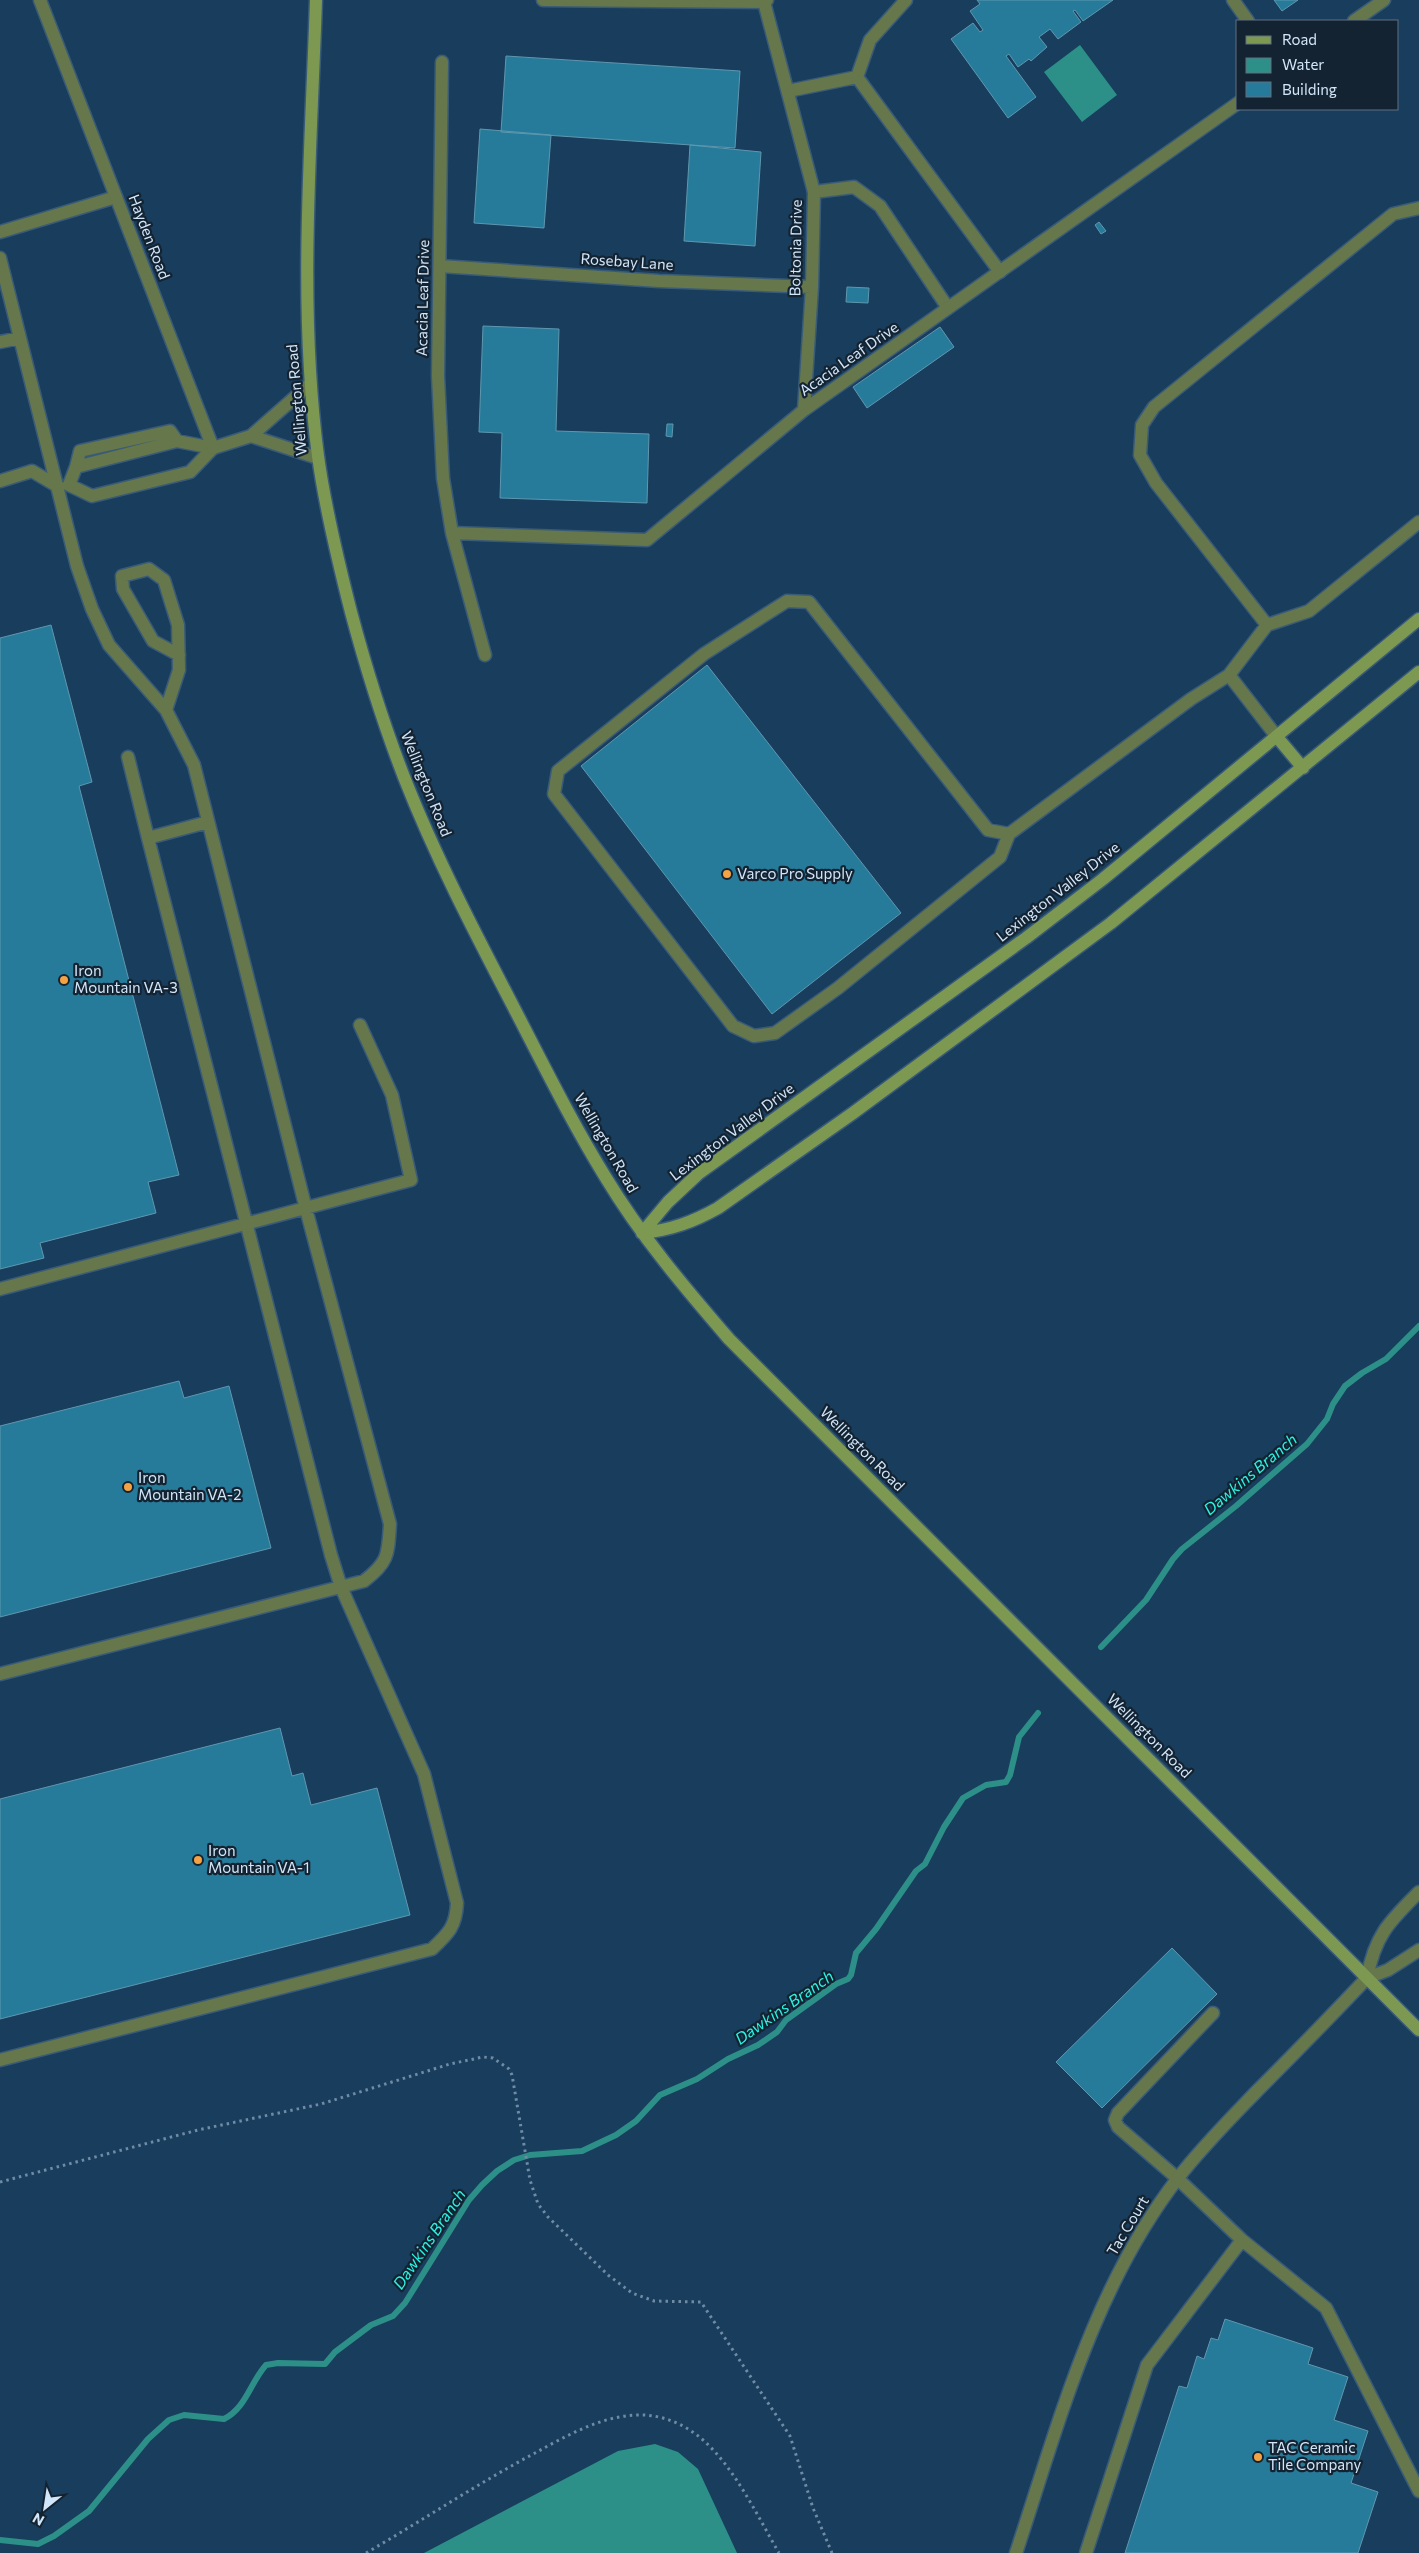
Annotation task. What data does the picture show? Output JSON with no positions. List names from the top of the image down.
{
  "streets": {
    "main road": ["Wellington Road", "Lexington Valley Drive"],
    "street": [
      "Hayden Road",
      "Boltonia Drive",
      "Rosebay Lane",
      "Acacia Leaf Drive",
      "Tac Court"
    ]
  },
  "crossings": [
    ["Boltonia Drive", "Rosebay Lane"],
    ["Boltonia Drive", "Acacia Leaf Drive"],
    ["Rosebay Lane", "Acacia Leaf Drive"],
    ["Wellington Road", "Lexington Valley Drive"],
    ["Wellington Road", "Tac Court"]
  ],
  "water": ["Dawkins Branch"],
  "places": [
    "Varco Pro Supply",
    "Iron Mountain VA-3",
    "Iron Mountain VA-2",
    "Iron Mountain VA-1",
    "TAC Ceramic Tile Company"
  ],
  "legend": ["Road", "Water", "Building"],
  "north": "bottom left"
}
